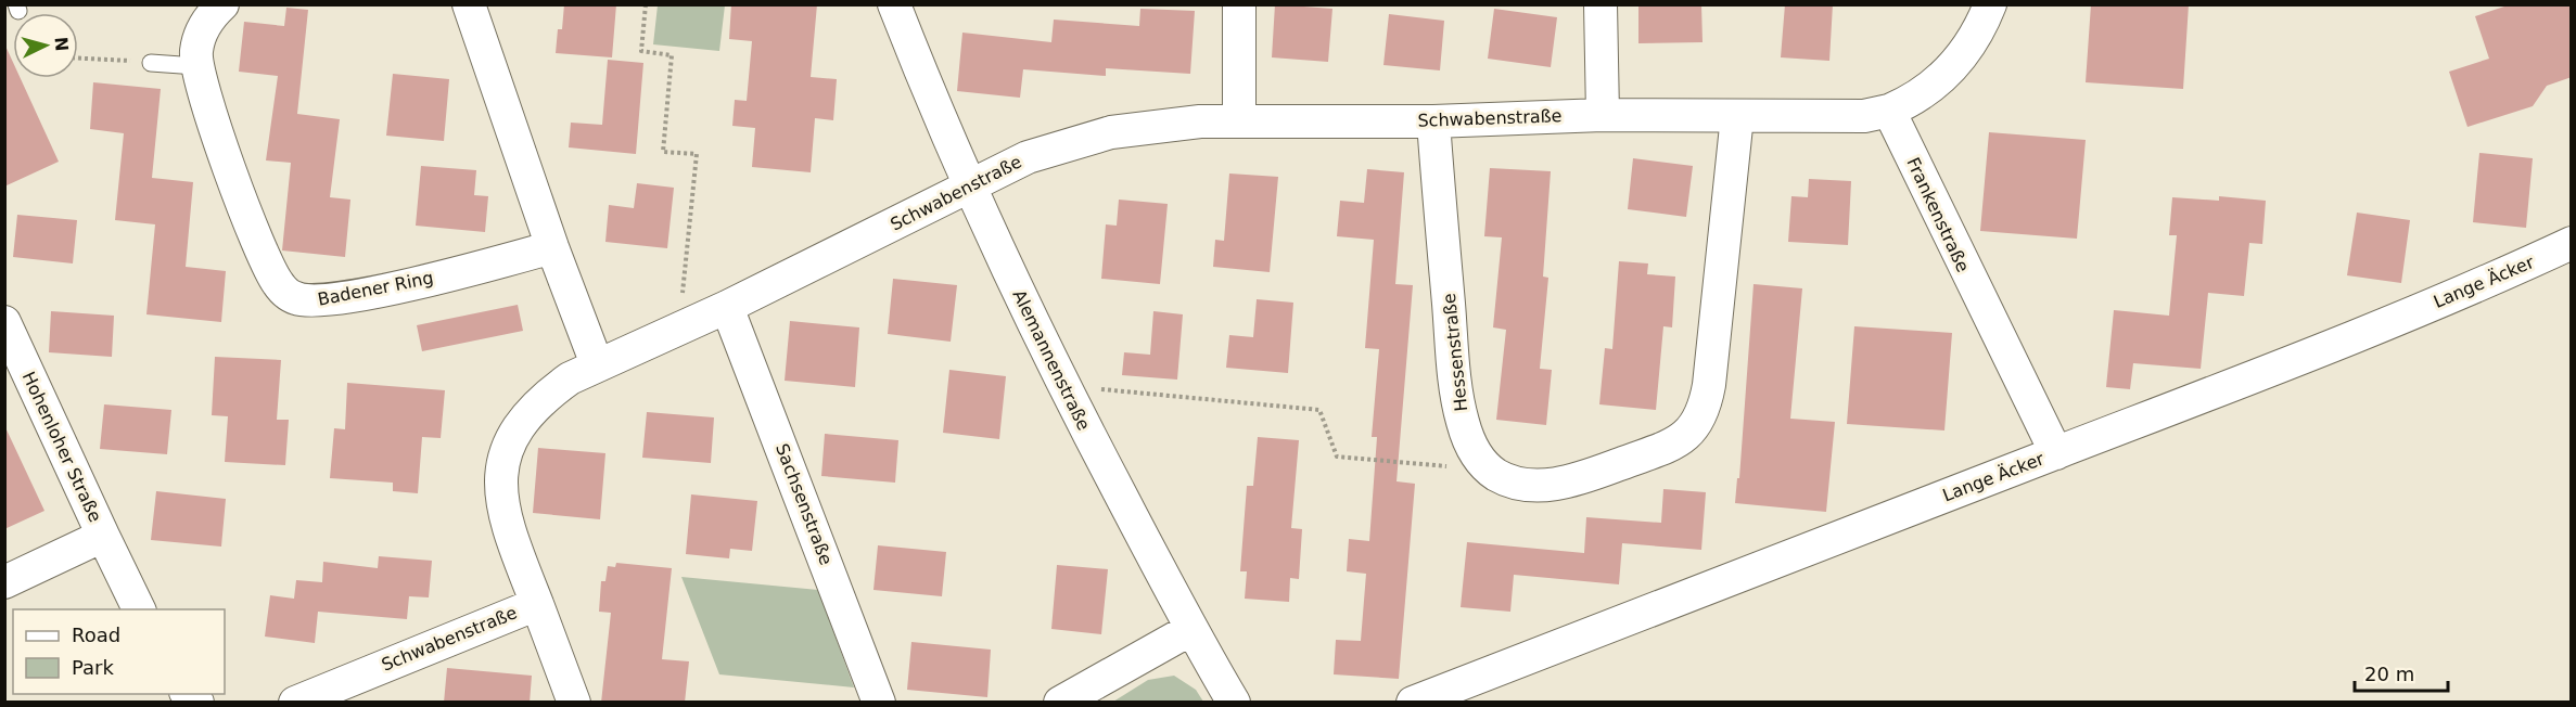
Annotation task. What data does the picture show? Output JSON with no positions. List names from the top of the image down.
{
  "streets": {
    "street": [
      "Schwabenstraße",
      "Frankenstraße",
      "Lange Äcker",
      "Badener Ring",
      "Hessenstraße",
      "Alemannenstraße",
      "Hohenloher Straße",
      "Sachsenstraße"
    ]
  },
  "crossings": [
    ["Schwabenstraße", "Frankenstraße"],
    ["Schwabenstraße", "Hessenstraße"],
    ["Schwabenstraße", "Alemannenstraße"],
    ["Schwabenstraße", "Sachsenstraße"],
    ["Frankenstraße", "Lange Äcker"]
  ],
  "legend": ["Road", "Park"],
  "scale_bar": "20 m",
  "north": "right"
}
